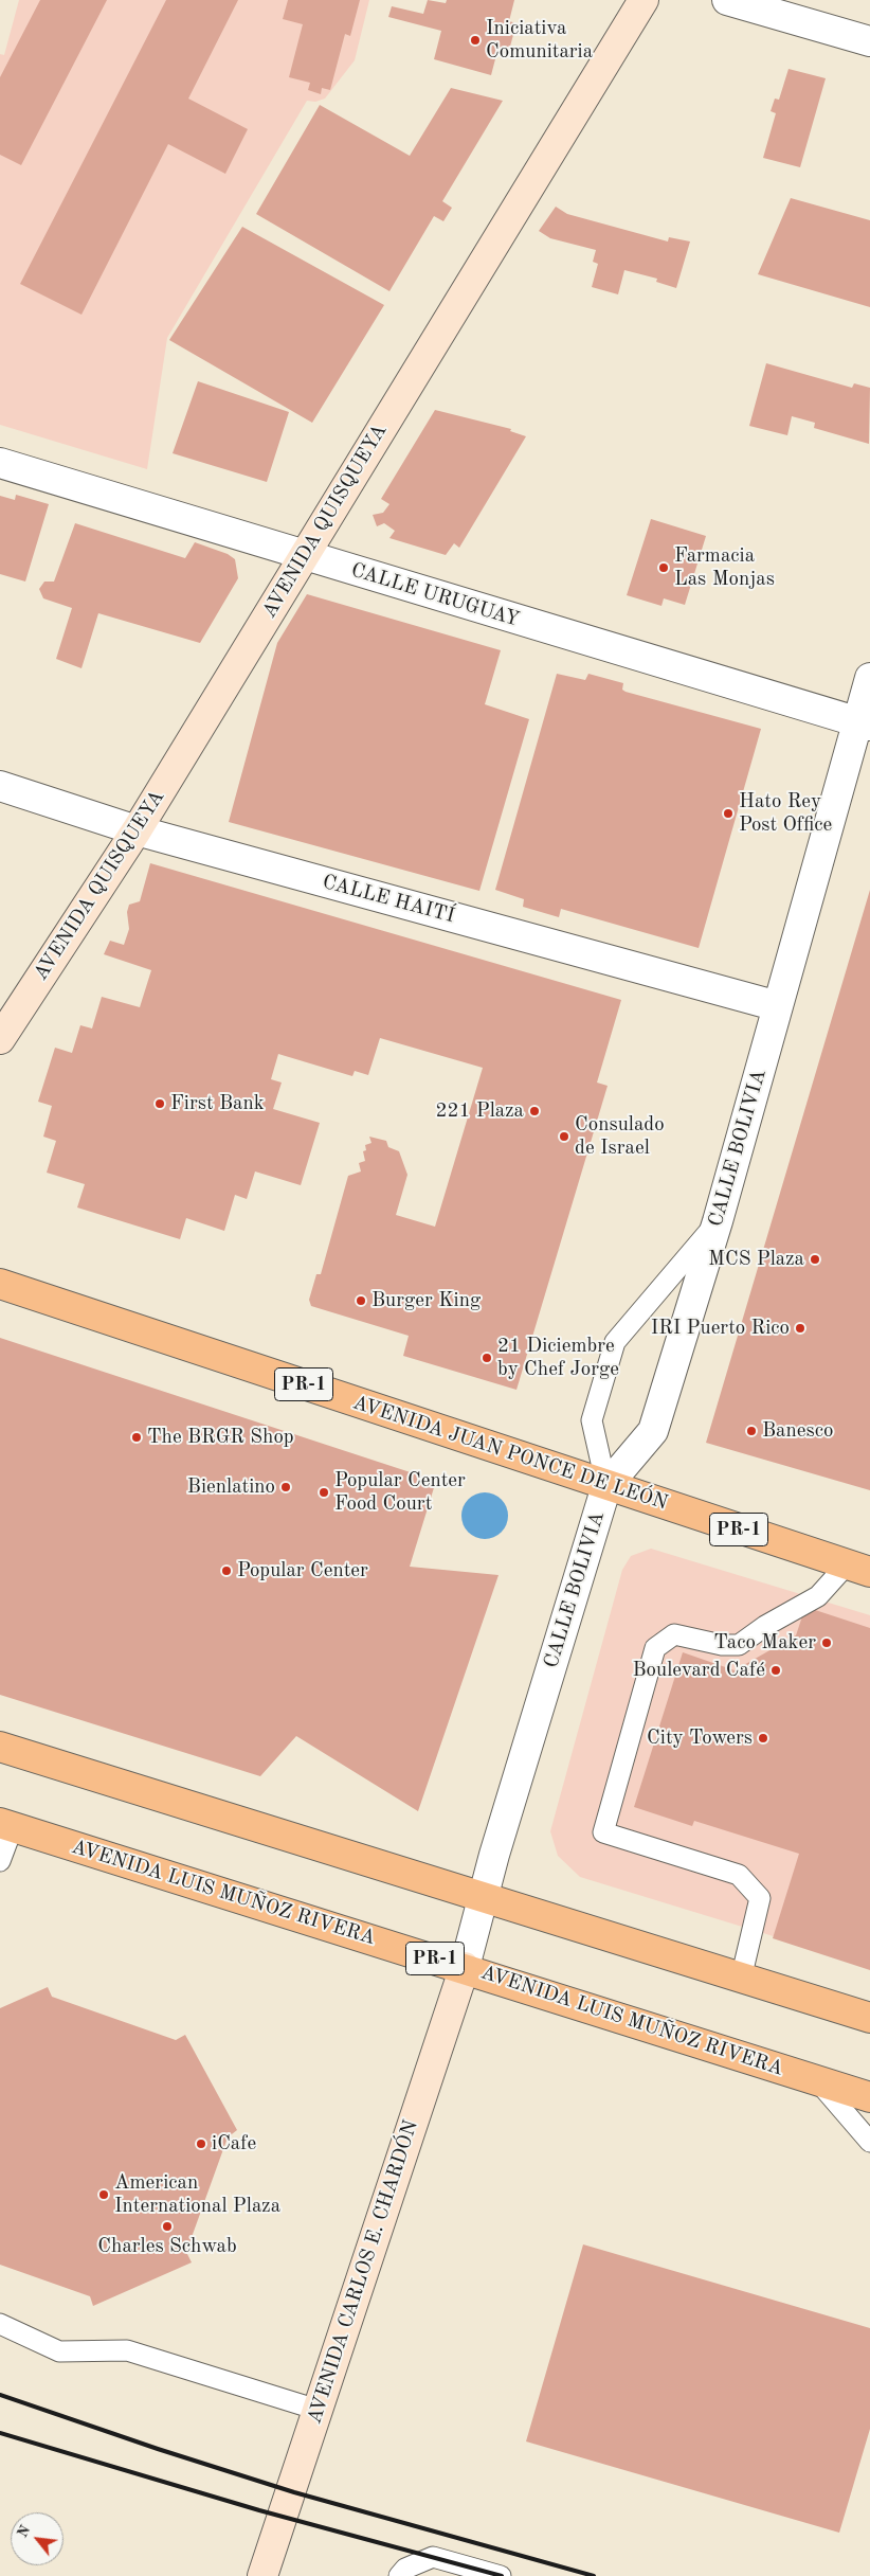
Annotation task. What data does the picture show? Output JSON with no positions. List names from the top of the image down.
{
  "streets": {
    "main road": ["PR-1", "AVENIDA JUAN PONCE DE LEÓN", "AVENIDA LUIS MUÑOZ RIVERA"],
    "street": [
      "AVENIDA QUISQUEYA",
      "CALLE URUGUAY",
      "CALLE HAITÍ",
      "CALLE BOLIVIA",
      "AVENIDA CARLOS E. CHARDÓN"
    ]
  },
  "crossings": [
    ["AVENIDA QUISQUEYA", "CALLE URUGUAY"],
    ["AVENIDA QUISQUEYA", "CALLE HAITÍ"],
    ["CALLE URUGUAY", "CALLE BOLIVIA"],
    ["CALLE HAITÍ", "CALLE BOLIVIA"],
    ["CALLE BOLIVIA", "AVENIDA JUAN PONCE DE LEÓN"],
    ["CALLE BOLIVIA", "AVENIDA LUIS MUÑOZ RIVERA"],
    ["CALLE BOLIVIA", "AVENIDA CARLOS E. CHARDÓN"],
    ["AVENIDA LUIS MUÑOZ RIVERA", "AVENIDA CARLOS E. CHARDÓN"]
  ],
  "places": [
    "Iniciativa Comunitaria",
    "Farmacia Las Monjas",
    "Hato Rey Post Office",
    "First Bank",
    "221 Plaza",
    "Consulado de Israel",
    "MCS Plaza",
    "Burger King",
    "IRI Puerto Rico",
    "21 Diciembre by Chef Jorge",
    "Banesco",
    "The BRGR Shop",
    "Bienlatino",
    "Popular Center Food Court",
    "Popular Center",
    "Taco Maker",
    "Boulevard Café",
    "City Towers",
    "iCafe",
    "American International Plaza",
    "Charles Schwab"
  ],
  "north": "top left"
}
